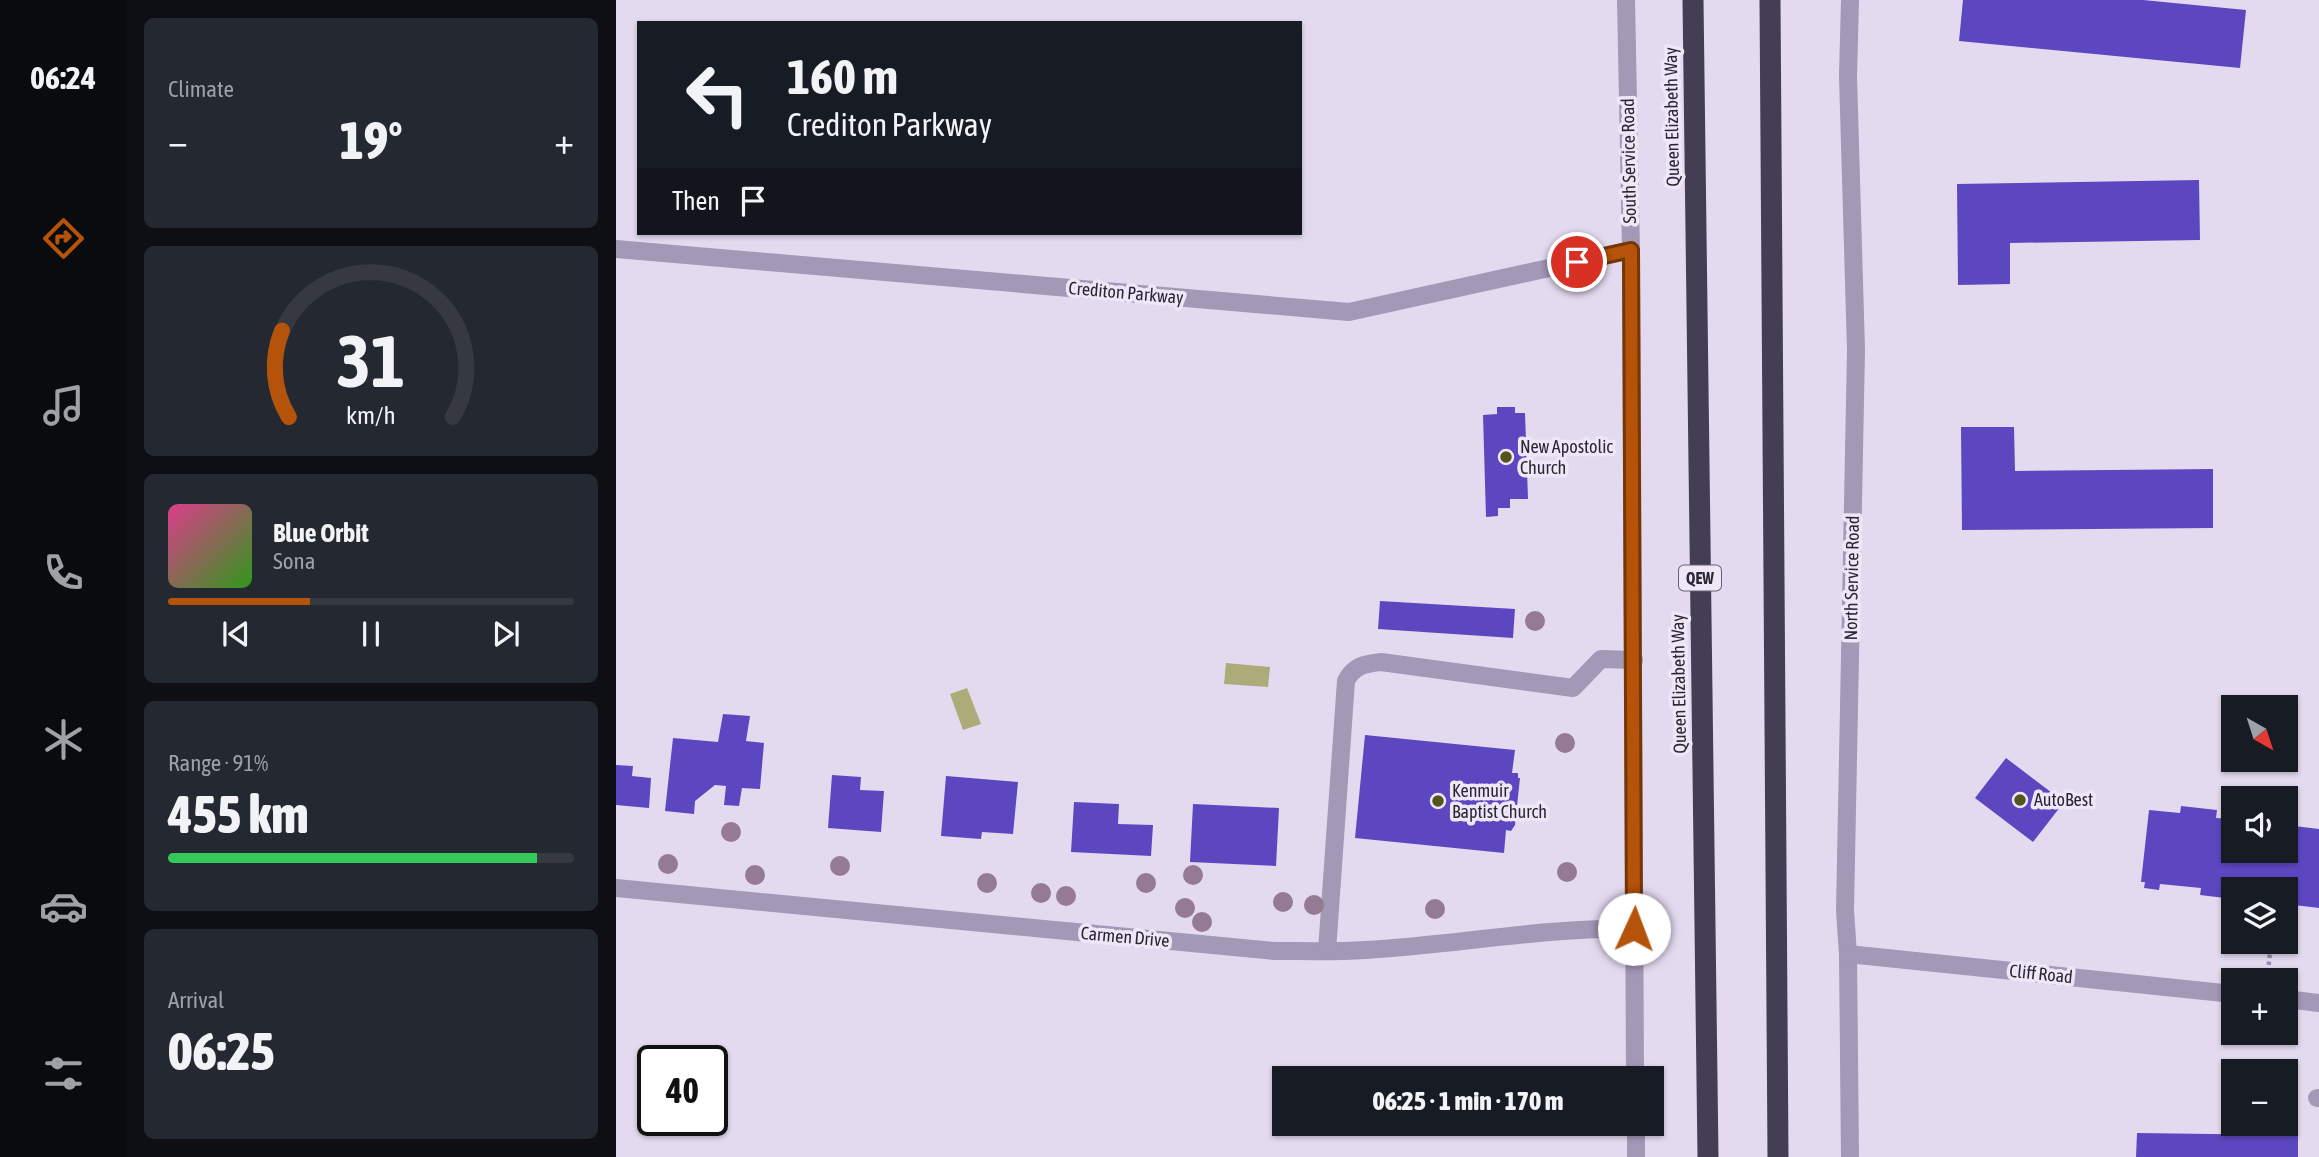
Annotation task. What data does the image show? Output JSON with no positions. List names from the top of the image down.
{
  "streets": {
    "highway": ["Queen Elizabeth Way", "QEW"],
    "street": [
      "South Service Road",
      "Crediton Parkway",
      "North Service Road",
      "Carmen Drive",
      "Cliff Road"
    ]
  },
  "crossings": [
    ["South Service Road", "Crediton Parkway"],
    ["South Service Road", "Carmen Drive"],
    ["North Service Road", "Cliff Road"]
  ],
  "places": ["New Apostolic Church", "AutoBest", "Kenmuir Baptist Church"],
  "north": "bottom right",
  "page": {
    "tabs": "06:24",
    "tile": [
      "Climate",
      ["Range · 91%", "455 km"],
      ["Arrival", "06:25"]
    ],
    "turn": ["160 m", "Crediton Parkway"],
    "heat": ["−", "19°", "+"],
    "then": "Then",
    "song": ["Blue Orbit", "Sona"],
    "map_buttons": ["+", "−"],
    "limit": "40",
    "trip": "06:25 · 1 min · 170 m",
    "gauge": ["31", "km/h"]
  }
}
